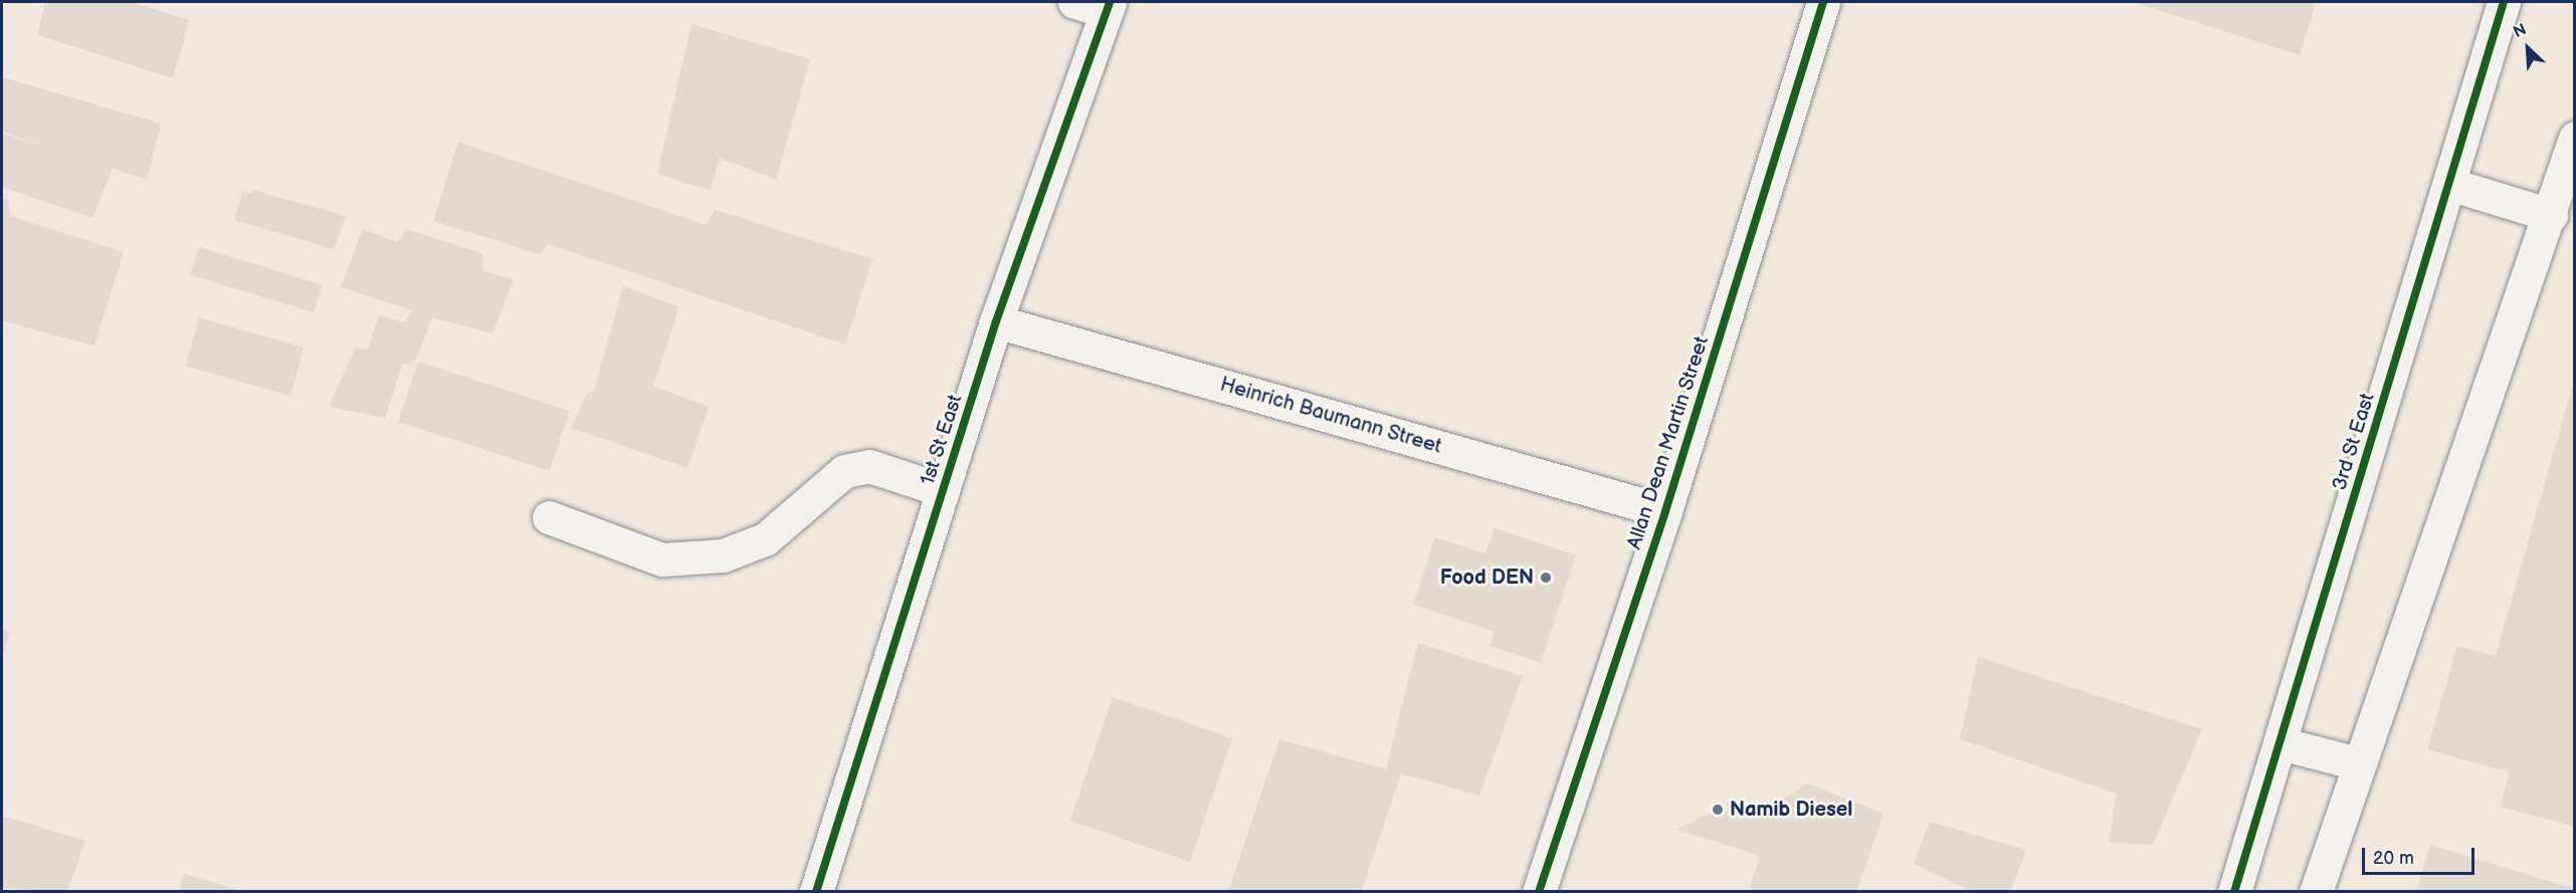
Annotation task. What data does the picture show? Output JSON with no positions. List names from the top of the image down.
{
  "streets": {
    "street": [
      "Heinrich Baumann Street",
      "1st St East",
      "3rd St East",
      "Allan Dean Martin Street"
    ]
  },
  "crossings": [
    ["Heinrich Baumann Street", "1st St East"],
    ["Heinrich Baumann Street", "Allan Dean Martin Street"]
  ],
  "places": ["Food DEN", "Namib Diesel"],
  "scale_bar": "20 m",
  "north": "top left"
}
